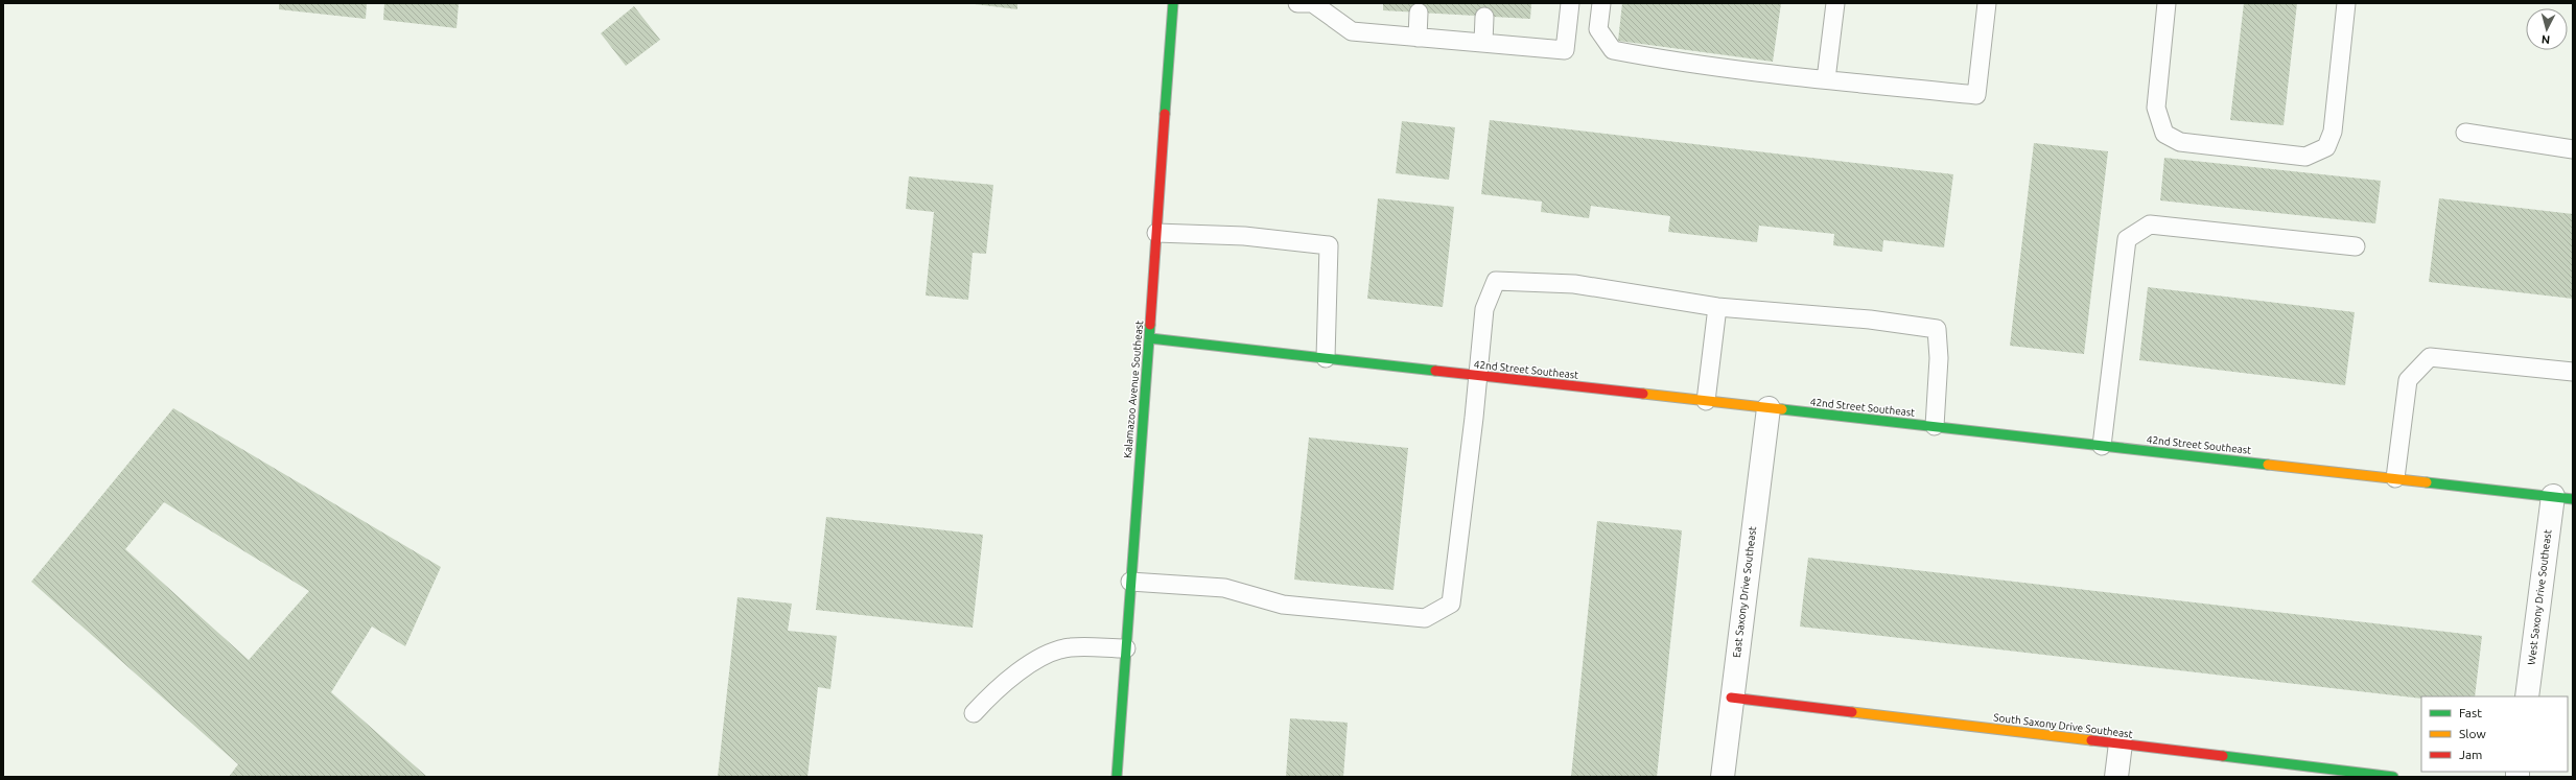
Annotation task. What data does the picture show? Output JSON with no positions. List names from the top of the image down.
{
  "streets": {
    "street": [
      "42nd Street Southeast",
      "Kalamazoo Avenue Southeast",
      "East Saxony Drive Southeast",
      "West Saxony Drive Southeast",
      "South Saxony Drive Southeast"
    ]
  },
  "crossings": [
    ["42nd Street Southeast", "Kalamazoo Avenue Southeast"],
    ["42nd Street Southeast", "East Saxony Drive Southeast"],
    ["42nd Street Southeast", "West Saxony Drive Southeast"],
    ["East Saxony Drive Southeast", "South Saxony Drive Southeast"]
  ],
  "legend": ["Fast", "Slow", "Jam"],
  "north": "bottom"
}
